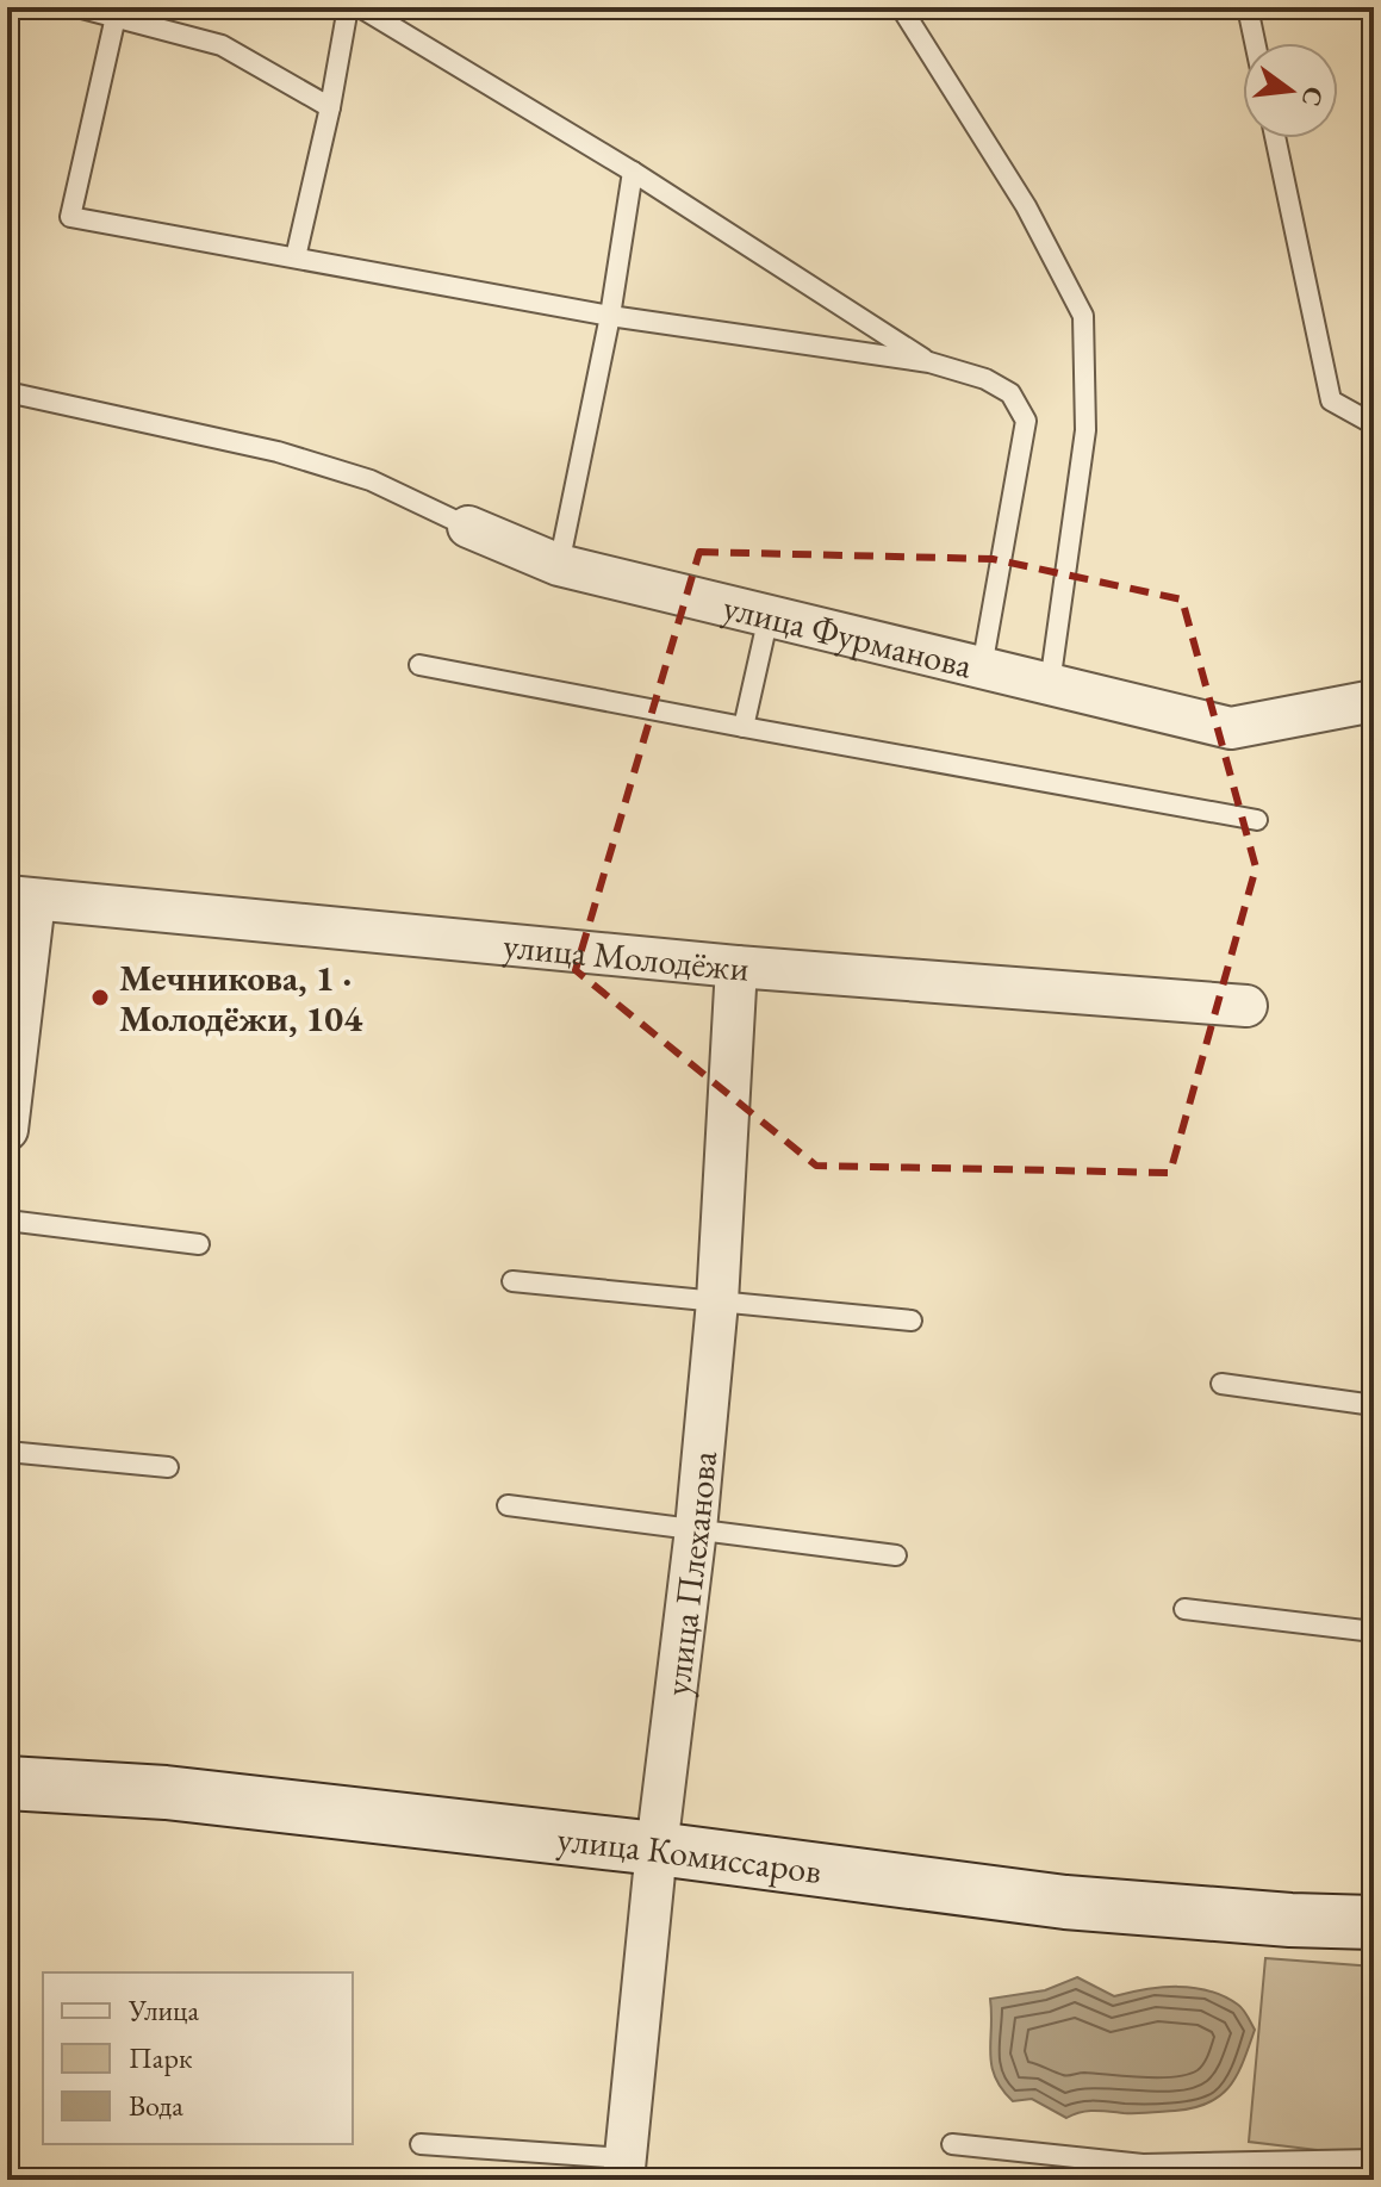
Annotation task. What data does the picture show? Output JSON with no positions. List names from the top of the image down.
{
  "streets": {
    "main road": ["улица Комиссаров"],
    "street": ["улица Фурманова", "улица Молодёжи", "улица Плеханова"]
  },
  "crossings": [
    ["улица Молодёжи", "улица Плеханова"],
    ["улица Плеханова", "улица Комиссаров"]
  ],
  "places": ["Мечникова, 1 · Молодёжи, 104"],
  "legend": ["Улица", "Парк", "Вода"],
  "north": "right"
}
